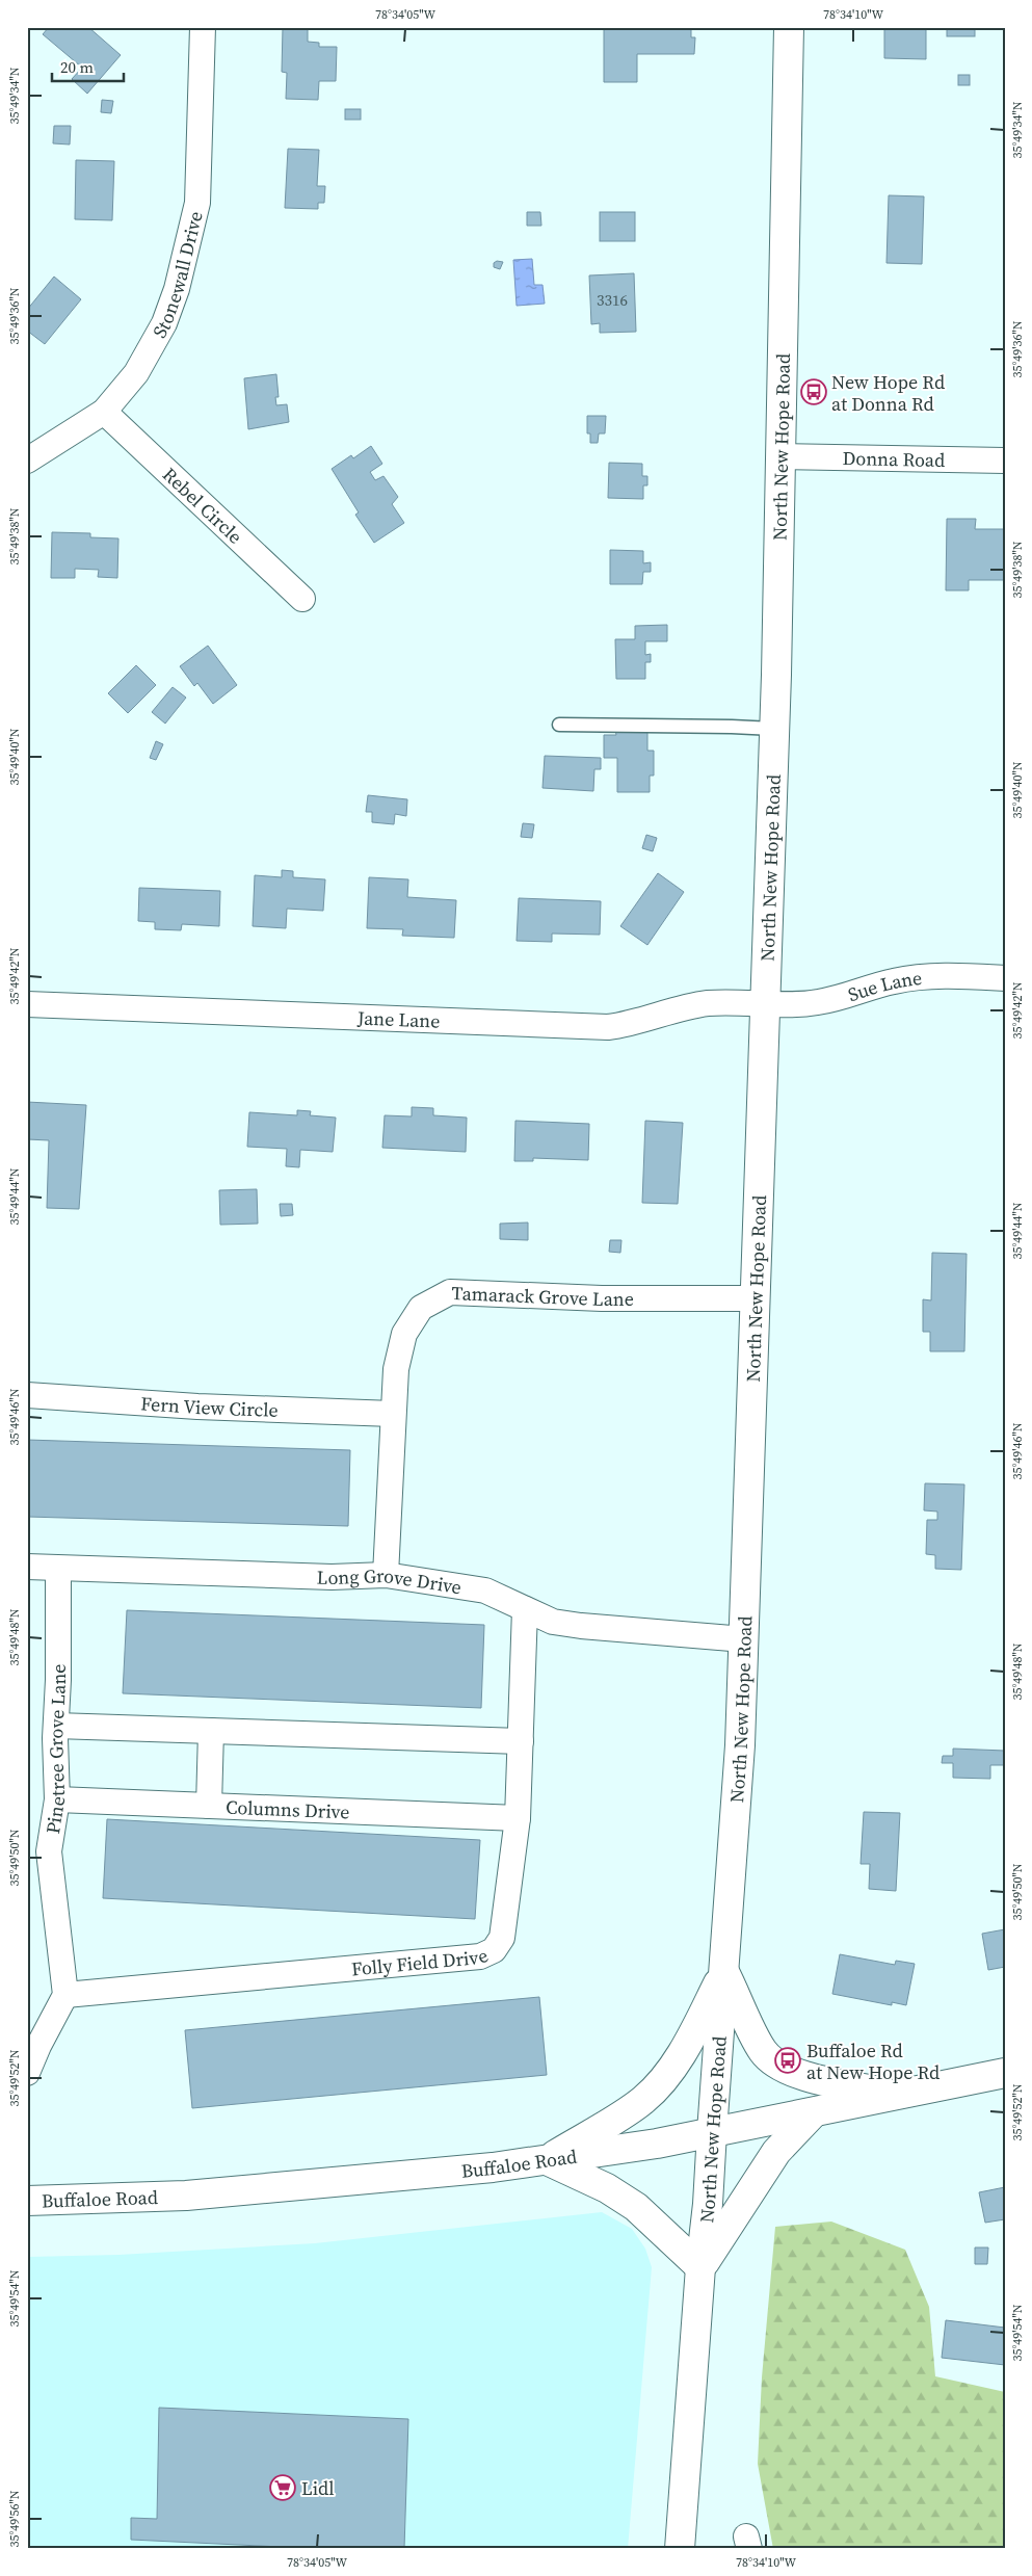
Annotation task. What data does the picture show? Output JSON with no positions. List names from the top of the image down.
{
  "streets": {
    "main road": ["North New Hope Road", "Buffaloe Road"],
    "street": [
      "Stonewall Drive",
      "Donna Road",
      "Rebel Circle",
      "Sue Lane",
      "Jane Lane",
      "Tamarack Grove Lane",
      "Fern View Circle",
      "Long Grove Drive",
      "Pinetree Grove Lane",
      "Columns Drive",
      "Folly Field Drive"
    ]
  },
  "crossings": [
    ["Stonewall Drive", "Rebel Circle"],
    ["North New Hope Road", "Donna Road"],
    ["North New Hope Road", "Sue Lane"],
    ["North New Hope Road", "Jane Lane"],
    ["North New Hope Road", "Tamarack Grove Lane"],
    ["North New Hope Road", "Long Grove Drive"],
    ["North New Hope Road", "Buffaloe Road"],
    ["Sue Lane", "Jane Lane"],
    ["Tamarack Grove Lane", "Fern View Circle"],
    ["Tamarack Grove Lane", "Long Grove Drive"],
    ["Long Grove Drive", "Pinetree Grove Lane"],
    ["Long Grove Drive", "Folly Field Drive"],
    ["Pinetree Grove Lane", "Columns Drive"],
    ["Pinetree Grove Lane", "Folly Field Drive"],
    ["Columns Drive", "Folly Field Drive"]
  ],
  "places": {
    "bus stop": ["New Hope Rd at Donna Rd", "Buffaloe Rd at New Hope Rd"],
    "supermarket": ["Lidl"]
  },
  "house_numbers": ["3316"],
  "scale_bar": "20 m",
  "coordinates": [
    "78°34'05\"W",
    "78°34'10\"W",
    "35°49'34\"N",
    "35°49'36\"N",
    "35°49'38\"N",
    "35°49'40\"N",
    "35°49'42\"N",
    "35°49'44\"N",
    "35°49'46\"N",
    "35°49'48\"N",
    "35°49'50\"N",
    "35°49'52\"N",
    "35°49'54\"N",
    "35°49'56\"N"
  ]
}
